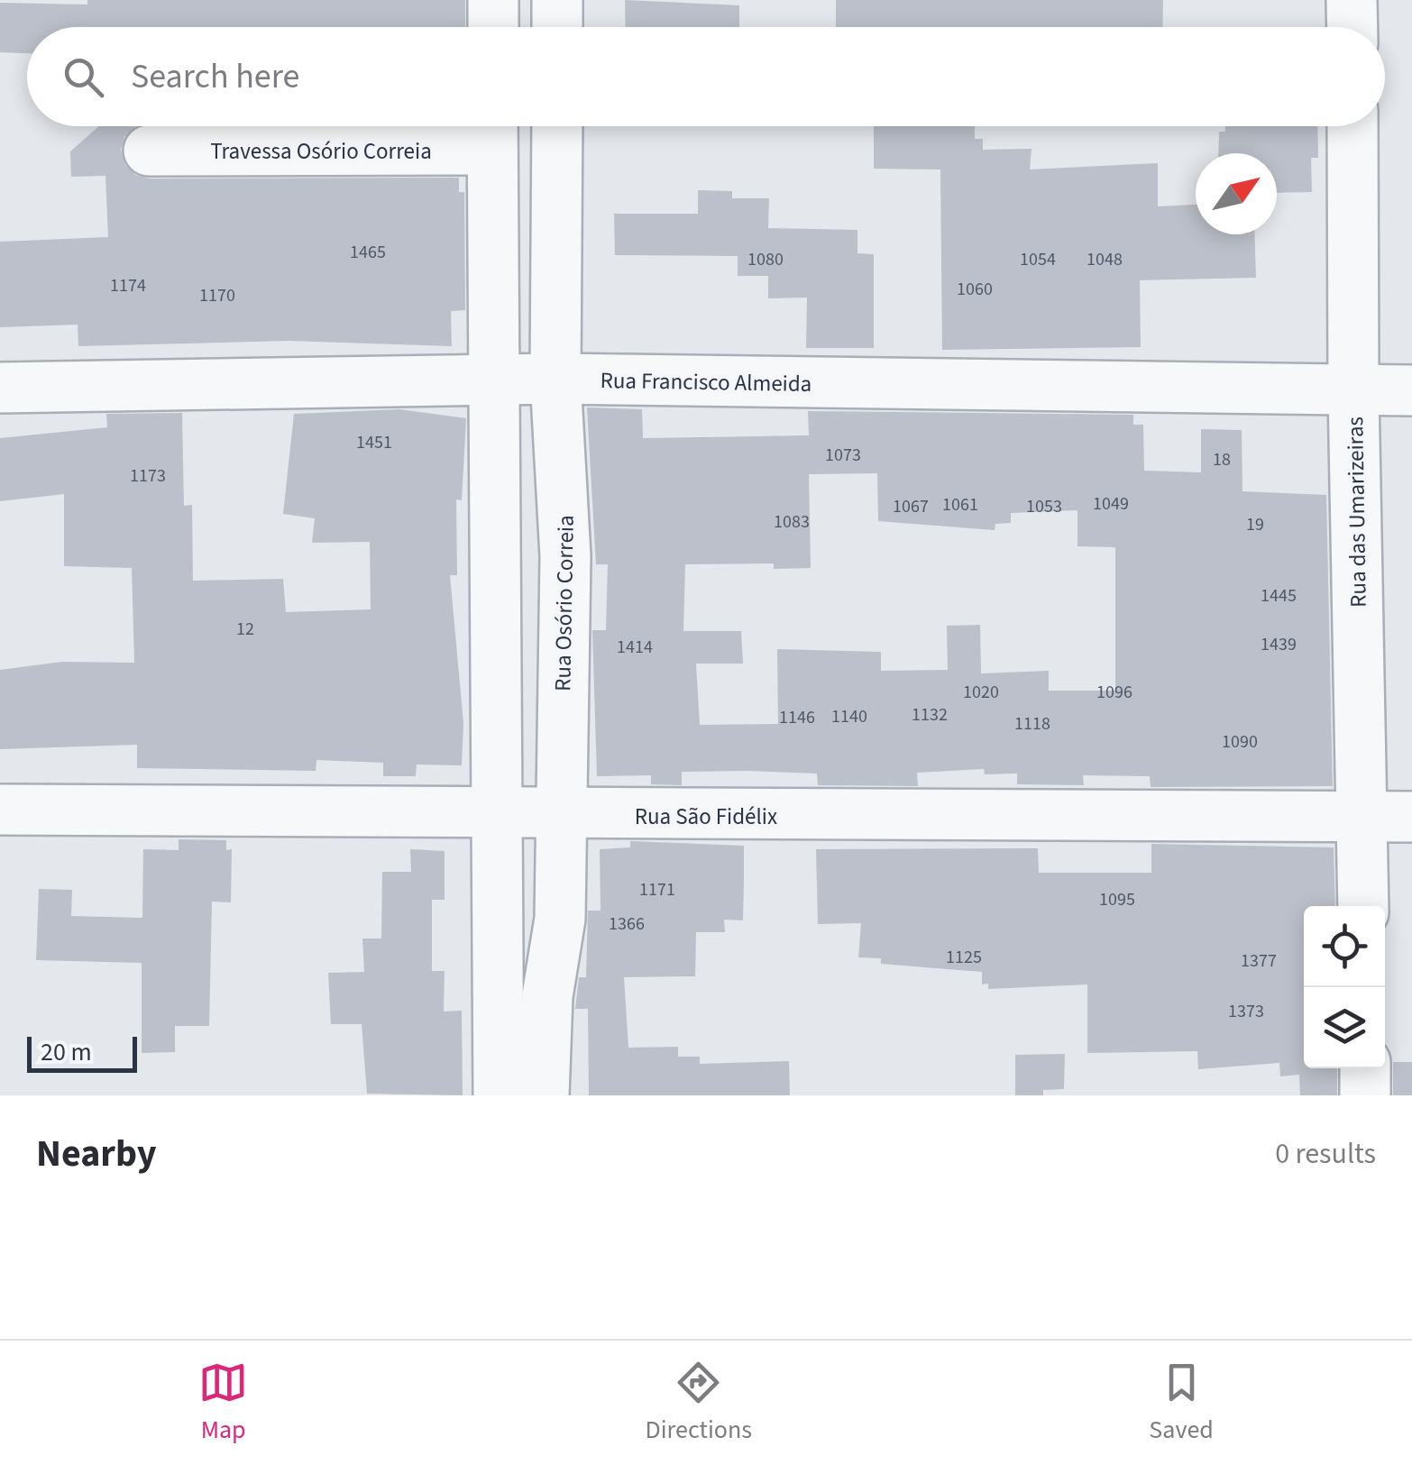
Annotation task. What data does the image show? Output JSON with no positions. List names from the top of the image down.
{
  "streets": {
    "street": [
      "Travessa Osório Correia",
      "Rua Francisco Almeida",
      "Rua das Umarizeiras",
      "Rua Osório Correia",
      "Rua São Fidélix"
    ]
  },
  "crossings": [
    ["Rua Francisco Almeida", "Rua das Umarizeiras"],
    ["Rua Francisco Almeida", "Rua Osório Correia"],
    ["Rua das Umarizeiras", "Rua São Fidélix"],
    ["Rua Osório Correia", "Rua São Fidélix"]
  ],
  "house_numbers": [
    "1465",
    "1080",
    "1054",
    "1048",
    "1174",
    "1060",
    "1170",
    "1451",
    "1073",
    "18",
    "1173",
    "1049",
    "1061",
    "1067",
    "1053",
    "1083",
    "19",
    "1445",
    "12",
    "1439",
    "1414",
    "1020",
    "1096",
    "1132",
    "1140",
    "1146",
    "1118",
    "1090",
    "1171",
    "1095",
    "1366",
    "1125",
    "1377",
    "1373"
  ],
  "scale_bar": "20 m",
  "north": "top right",
  "page": {
    "search": "Search here",
    "scale": "20 m",
    "heading": ["Nearby", "0 results"],
    "nav": ["Map", "Directions", "Saved"]
  }
}
